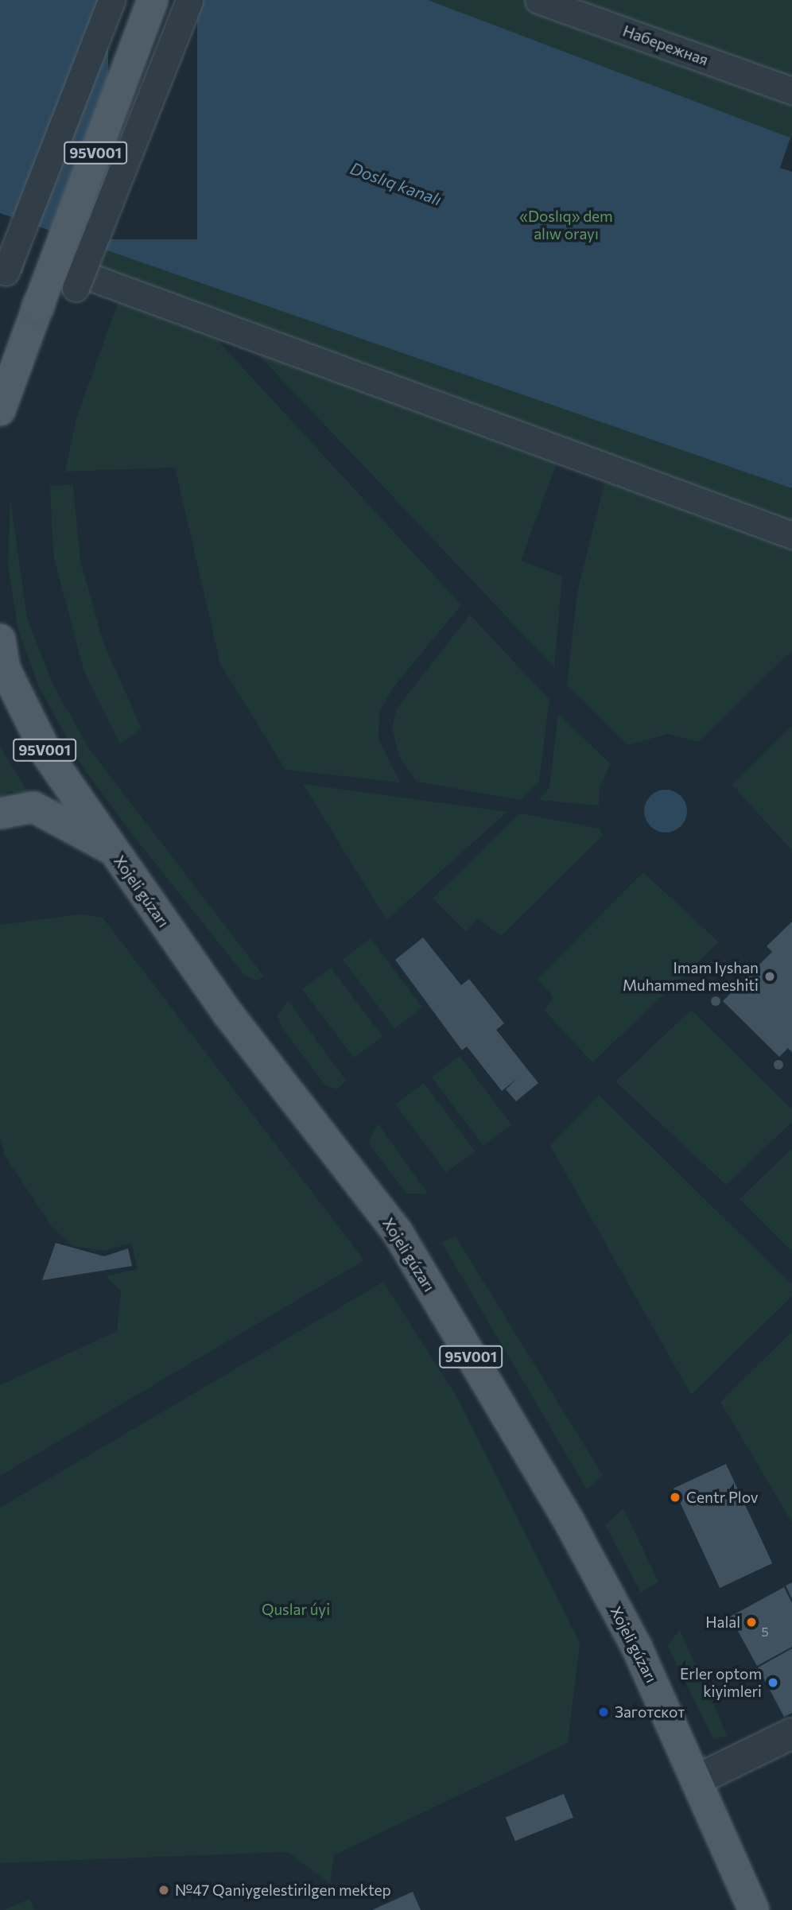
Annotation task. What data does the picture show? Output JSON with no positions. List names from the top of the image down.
{
  "streets": {
    "main road": ["95V001", "Xojeli gúzarı"],
    "street": ["Набережная"]
  },
  "water": ["Doslıq kanalı"],
  "parks": ["«Doslıq» dem alıw orayı", "Quslar úyi"],
  "places": [
    "Imam Iyshan Muhammed meshiti",
    "Centr Plov",
    "Halal",
    "Erler optom kiyimleri",
    "Заготскот",
    "№47 Qaniygelestirilgen mektep"
  ],
  "house_numbers": ["5"]
}
